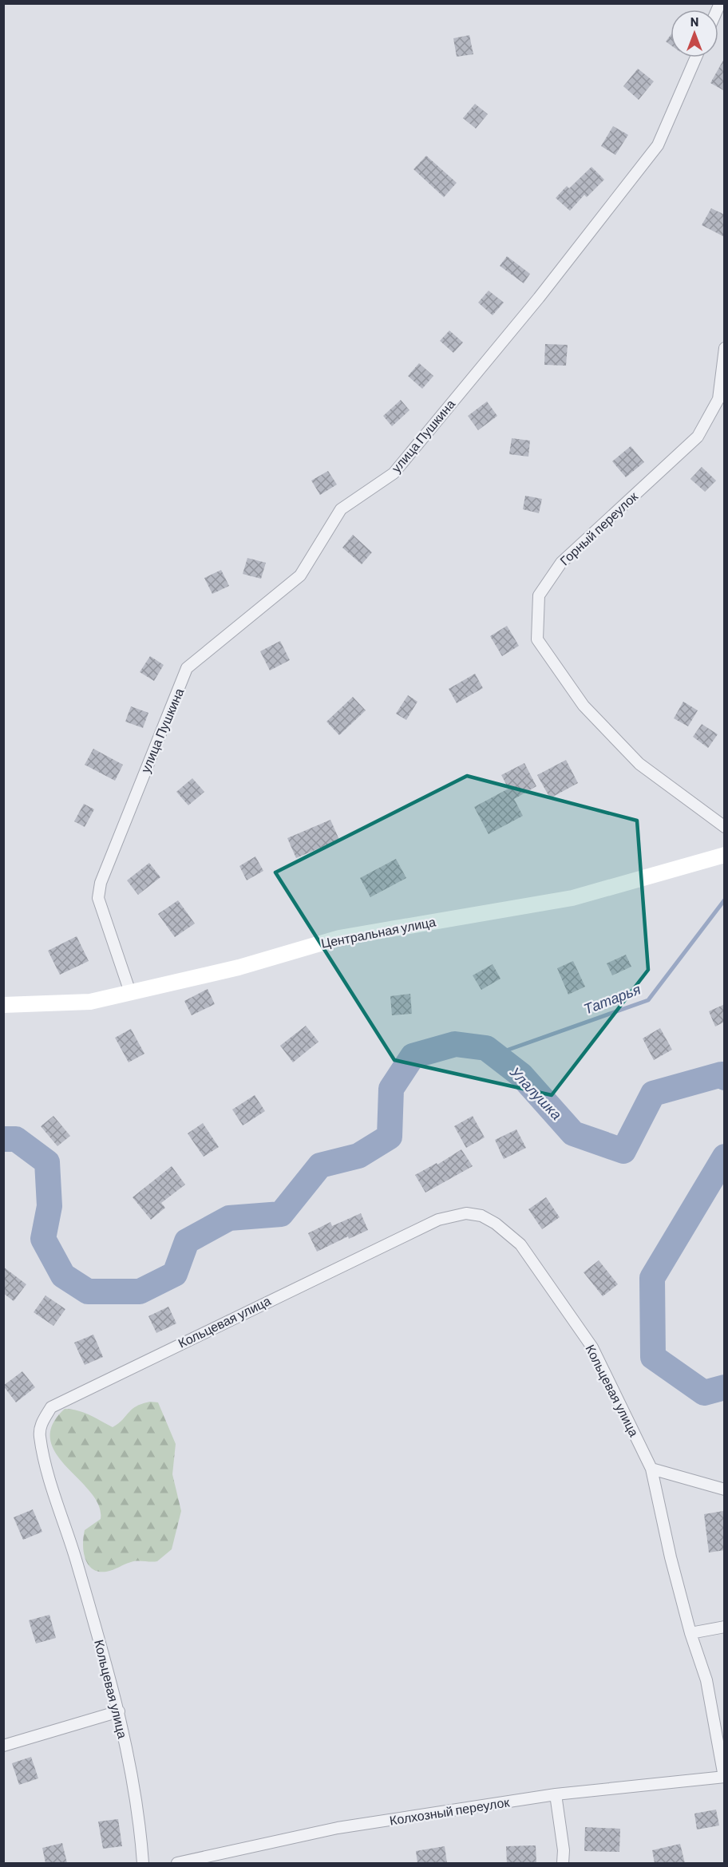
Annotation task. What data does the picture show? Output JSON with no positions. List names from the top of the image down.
{
  "streets": {
    "street": [
      "улица Пушкина",
      "Горный переулок",
      "Центральная улица",
      "Кольцевая улица",
      "Колхозный переулок"
    ]
  },
  "crossings": [
    ["улица Пушкина", "Центральная улица"],
    ["Кольцевая улица", "Колхозный переулок"]
  ],
  "water": ["Татарья", "Улалушка"],
  "north": "top"
}
